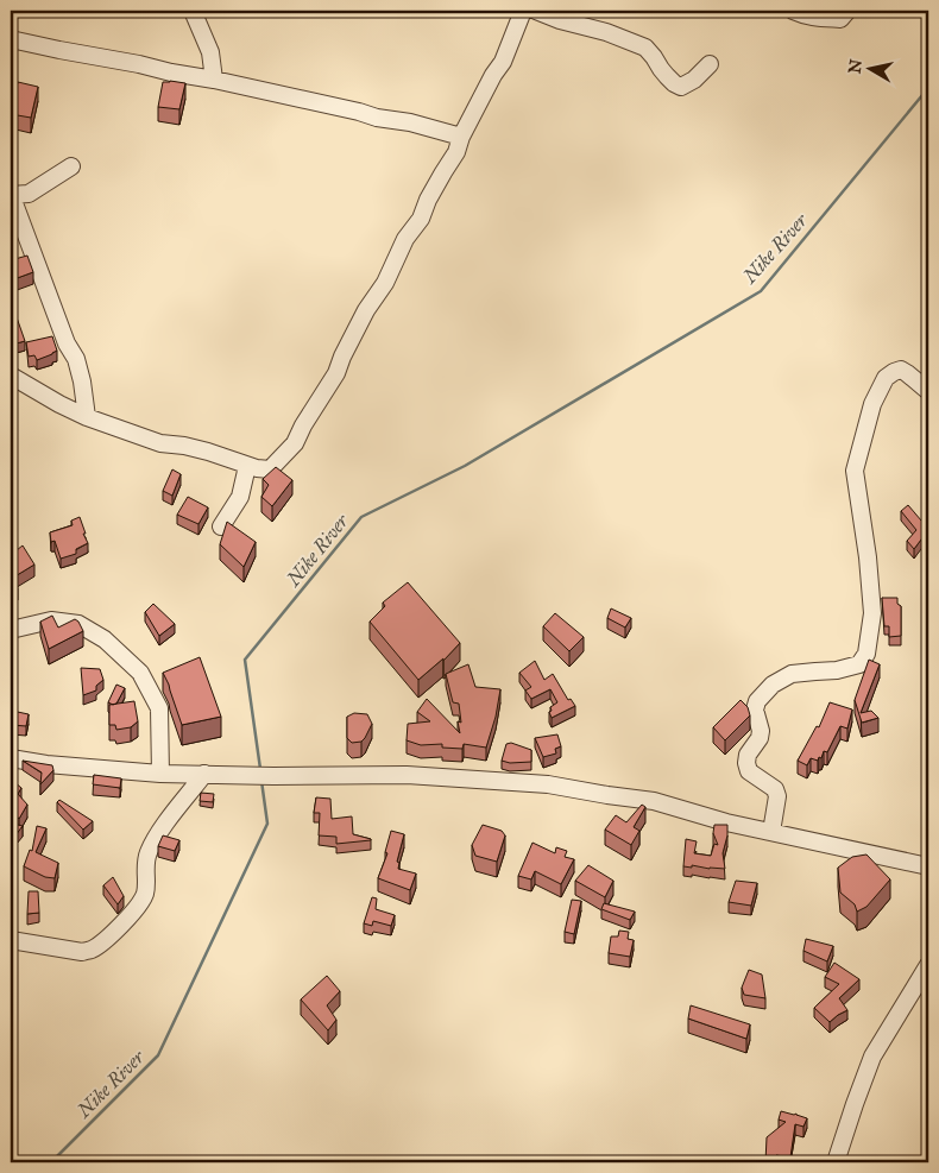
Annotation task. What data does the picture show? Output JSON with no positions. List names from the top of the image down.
{
  "water": ["Nike River"],
  "north": "left"
}
